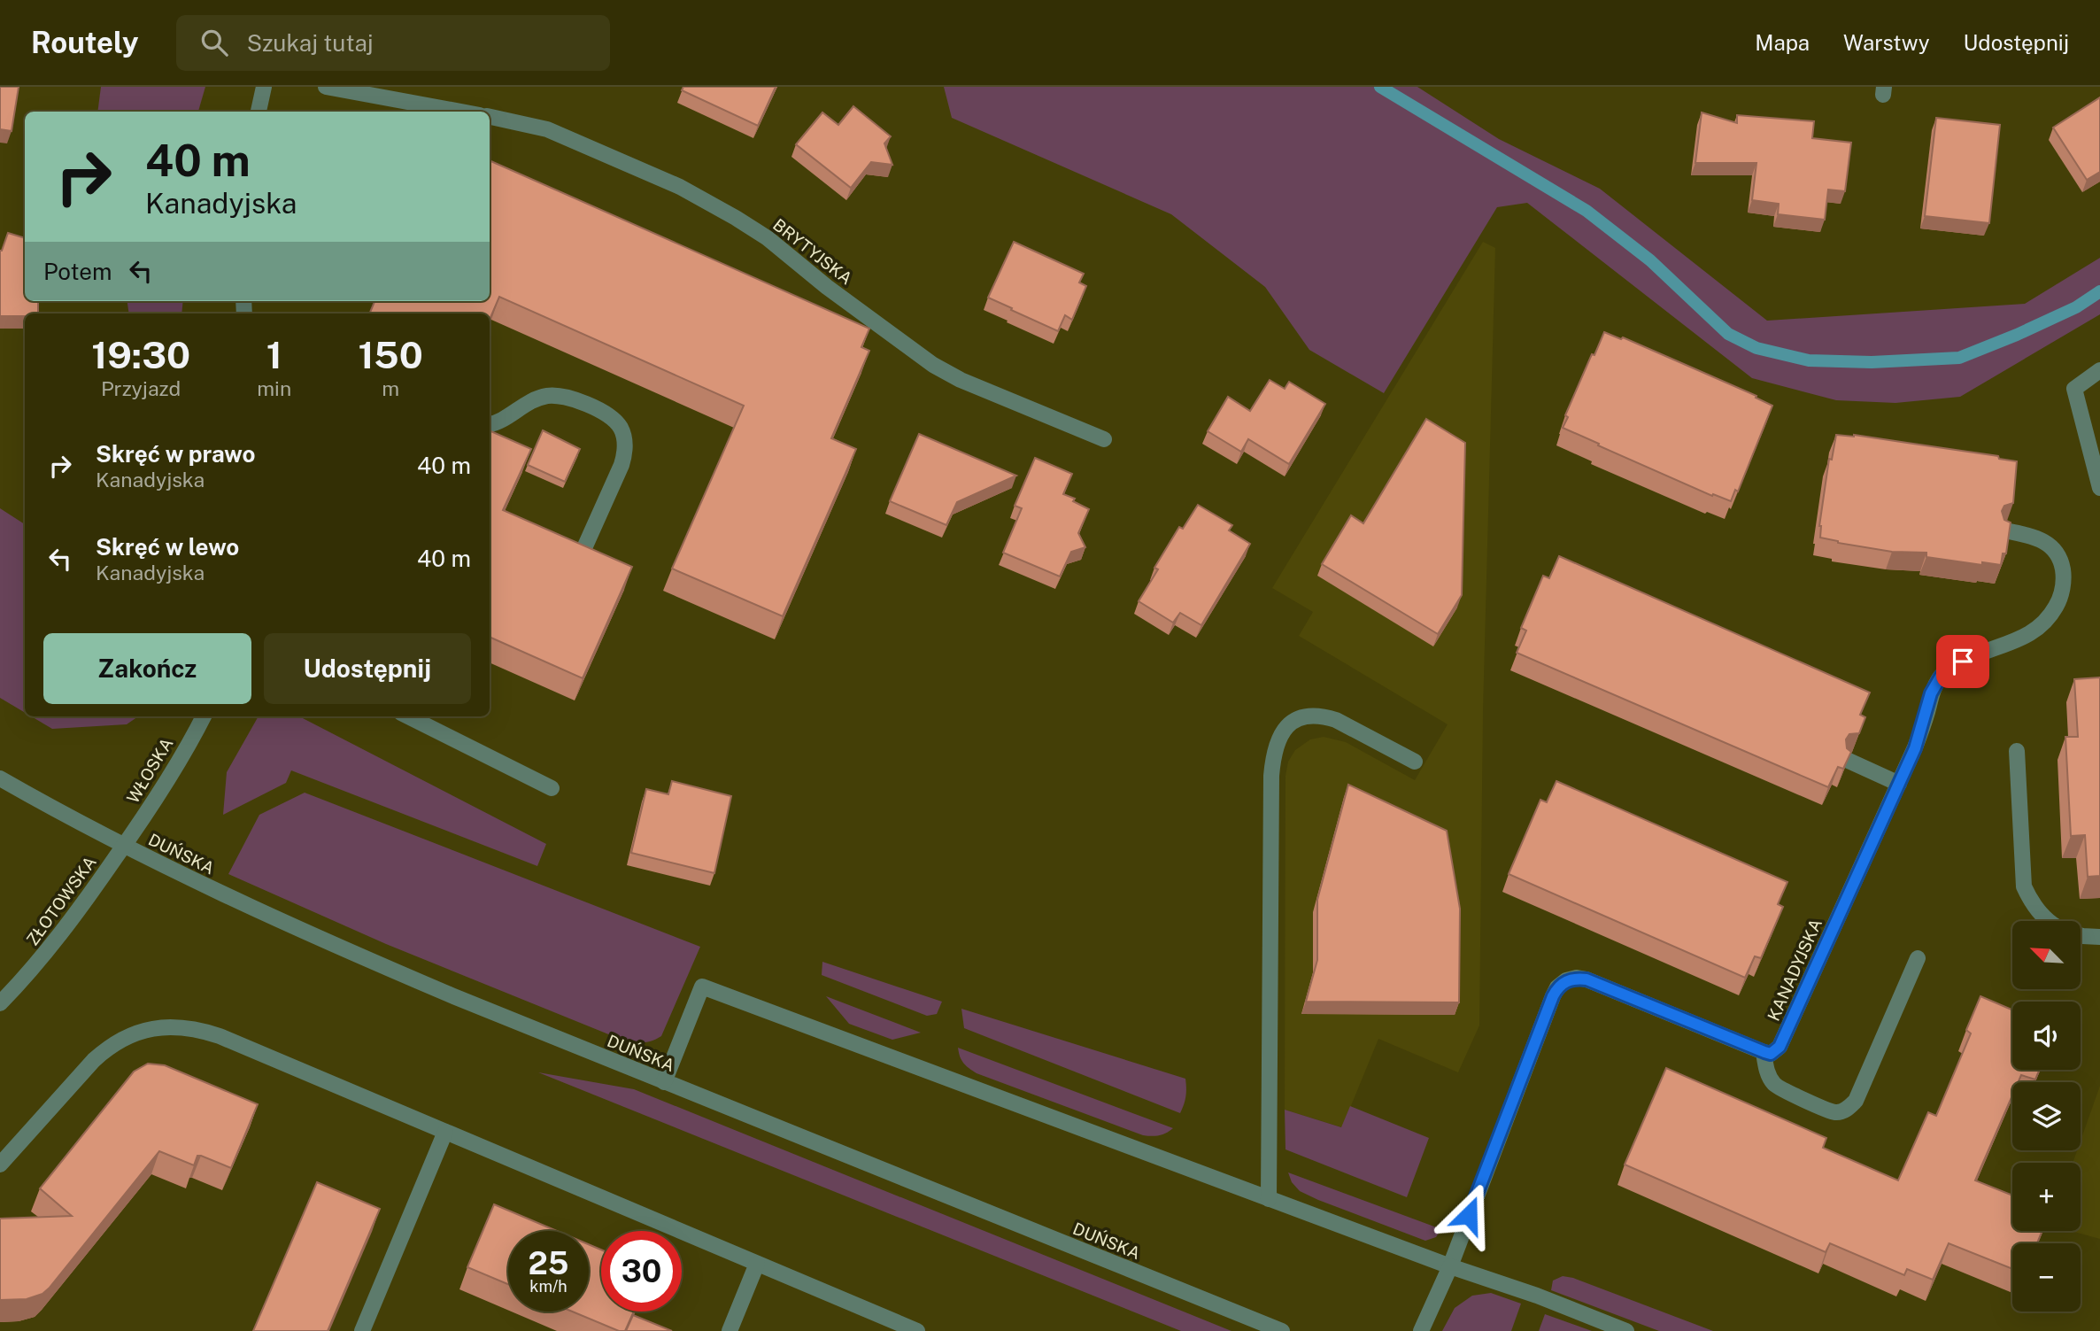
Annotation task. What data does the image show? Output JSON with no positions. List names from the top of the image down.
{
  "streets": {
    "street": [
      "BRYTYJSKA",
      "WŁOSKA",
      "DUŃSKA",
      "ZŁOTOWSKA",
      "KANADYJSKA"
    ]
  },
  "crossings": [
    ["WŁOSKA", "DUŃSKA"],
    ["WŁOSKA", "ZŁOTOWSKA"],
    ["DUŃSKA", "ZŁOTOWSKA"]
  ],
  "north": "top left",
  "page": {
    "header": "Routely",
    "search": "Szukaj tutaj",
    "nav": ["Mapa", "Warstwy", "Udostępnij"],
    "turn": ["40 m", "Kanadyjska"],
    "then": "Potem",
    "eta": [
      "19:30",
      "Przyjazd",
      "1",
      "min",
      "150",
      "m"
    ],
    "list": [
      {
        "name": "Skręć w prawo",
        "note": "Kanadyjska",
        "value": "40 m"
      },
      {
        "name": "Skręć w lewo",
        "note": "Kanadyjska",
        "value": "40 m"
      }
    ],
    "buttons": ["Zakończ", "Udostępnij"],
    "map_buttons": ["+", "−"],
    "speed": "25 km/h",
    "limit": "30"
  }
}
